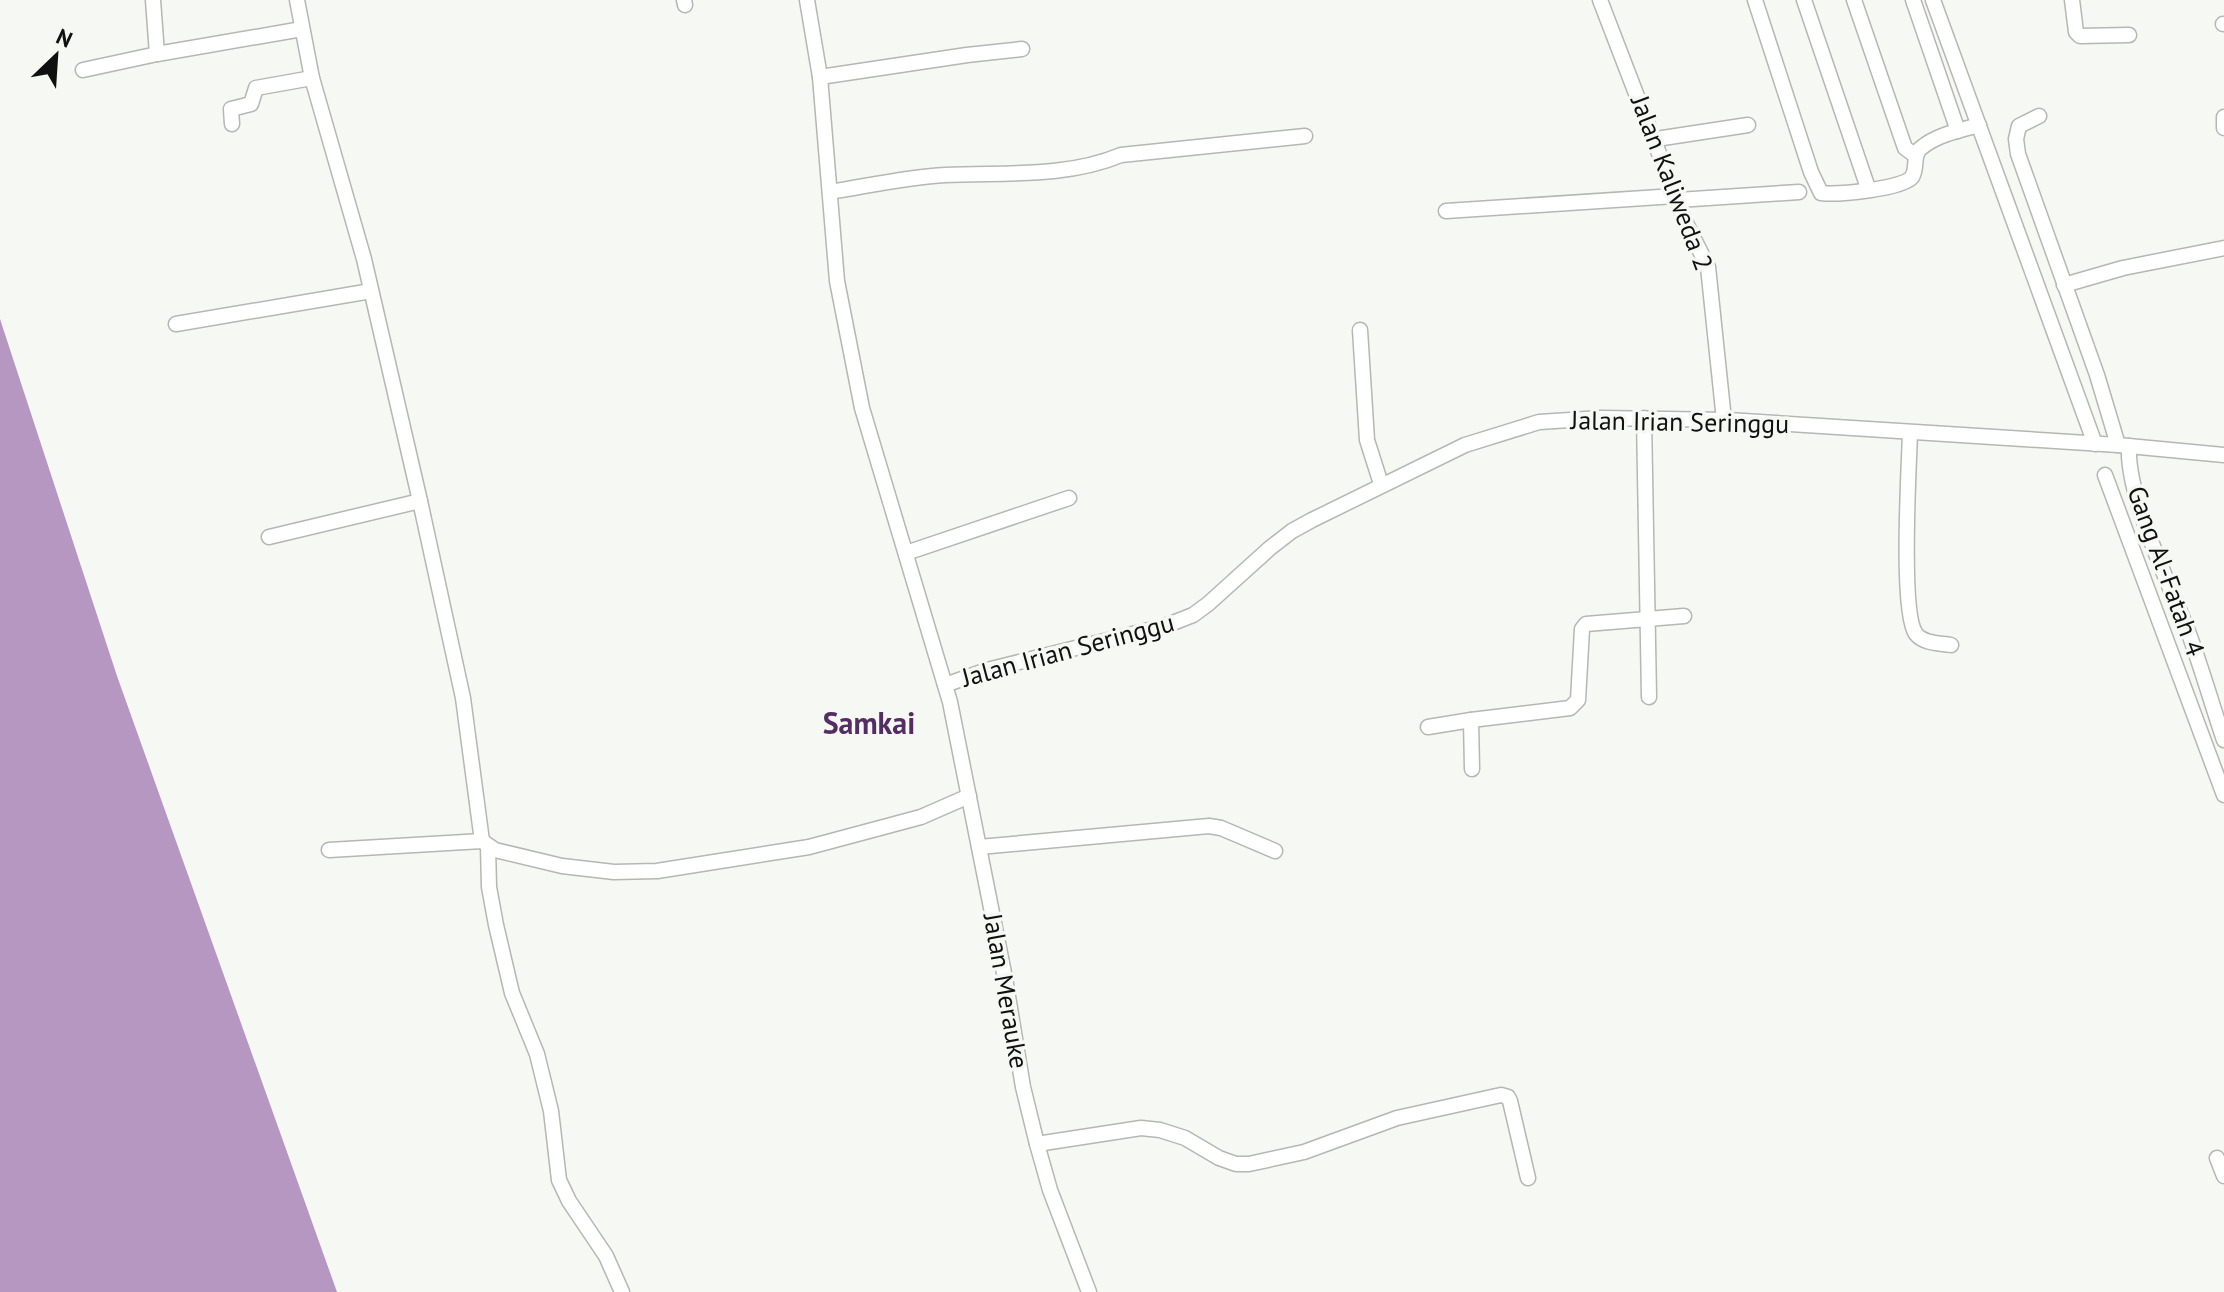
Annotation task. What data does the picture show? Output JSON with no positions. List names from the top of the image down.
{
  "streets": {
    "street": [
      "Jalan Kaliweda 2",
      "Jalan Irian Seringgu",
      "Gang Al-Fatah 4",
      "Jalan Merauke"
    ]
  },
  "crossings": [
    ["Jalan Kaliweda 2", "Jalan Irian Seringgu"],
    ["Jalan Irian Seringgu", "Gang Al-Fatah 4"],
    ["Jalan Irian Seringgu", "Jalan Merauke"]
  ],
  "districts": ["Samkai"],
  "north": "top right"
}
